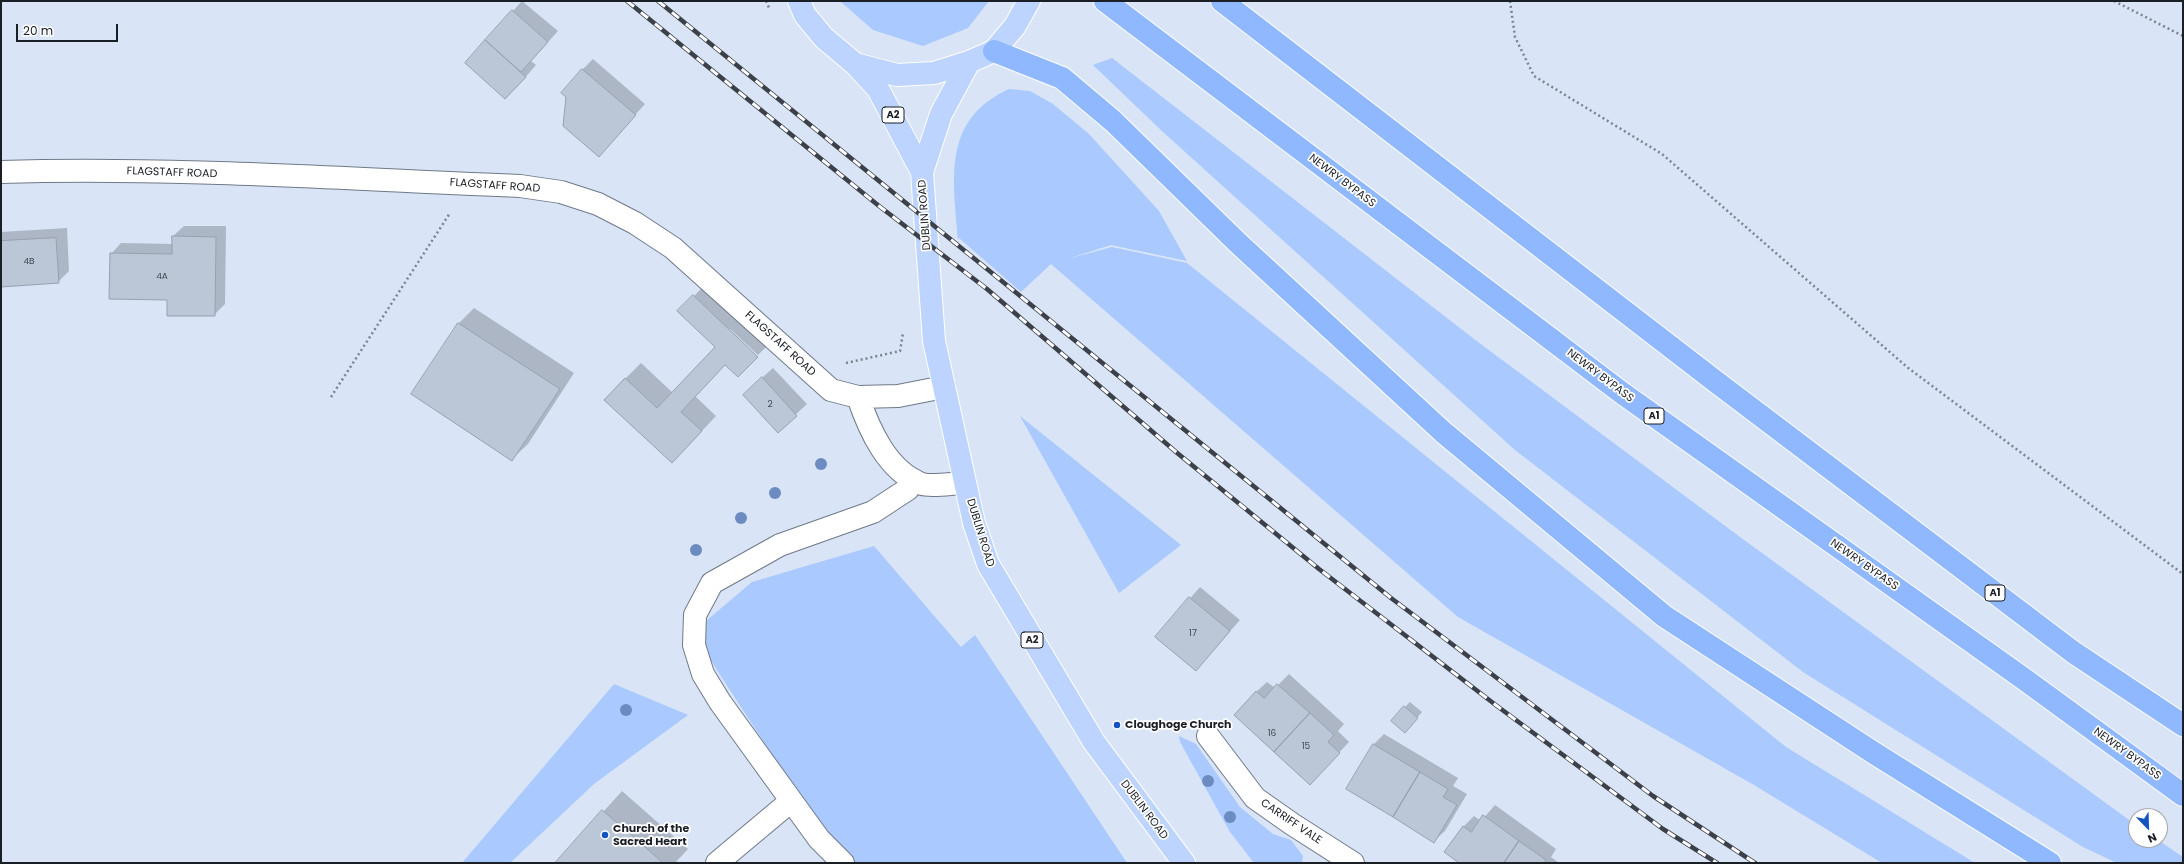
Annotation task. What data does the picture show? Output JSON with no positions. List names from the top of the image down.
{
  "streets": {
    "highway": ["NEWRY BYPASS", "A1"],
    "main road": ["A2", "DUBLIN ROAD"],
    "street": ["FLAGSTAFF ROAD", "CARRIFF VALE"]
  },
  "crossings": [
    ["A2", "DUBLIN ROAD"],
    ["FLAGSTAFF ROAD", "DUBLIN ROAD"]
  ],
  "places": ["Cloughoge Church", "Church of the Sacred Heart"],
  "house_numbers": [
    "4B",
    "4A",
    "2",
    "17",
    "16",
    "15"
  ],
  "scale_bar": "20 m",
  "north": "bottom right"
}
